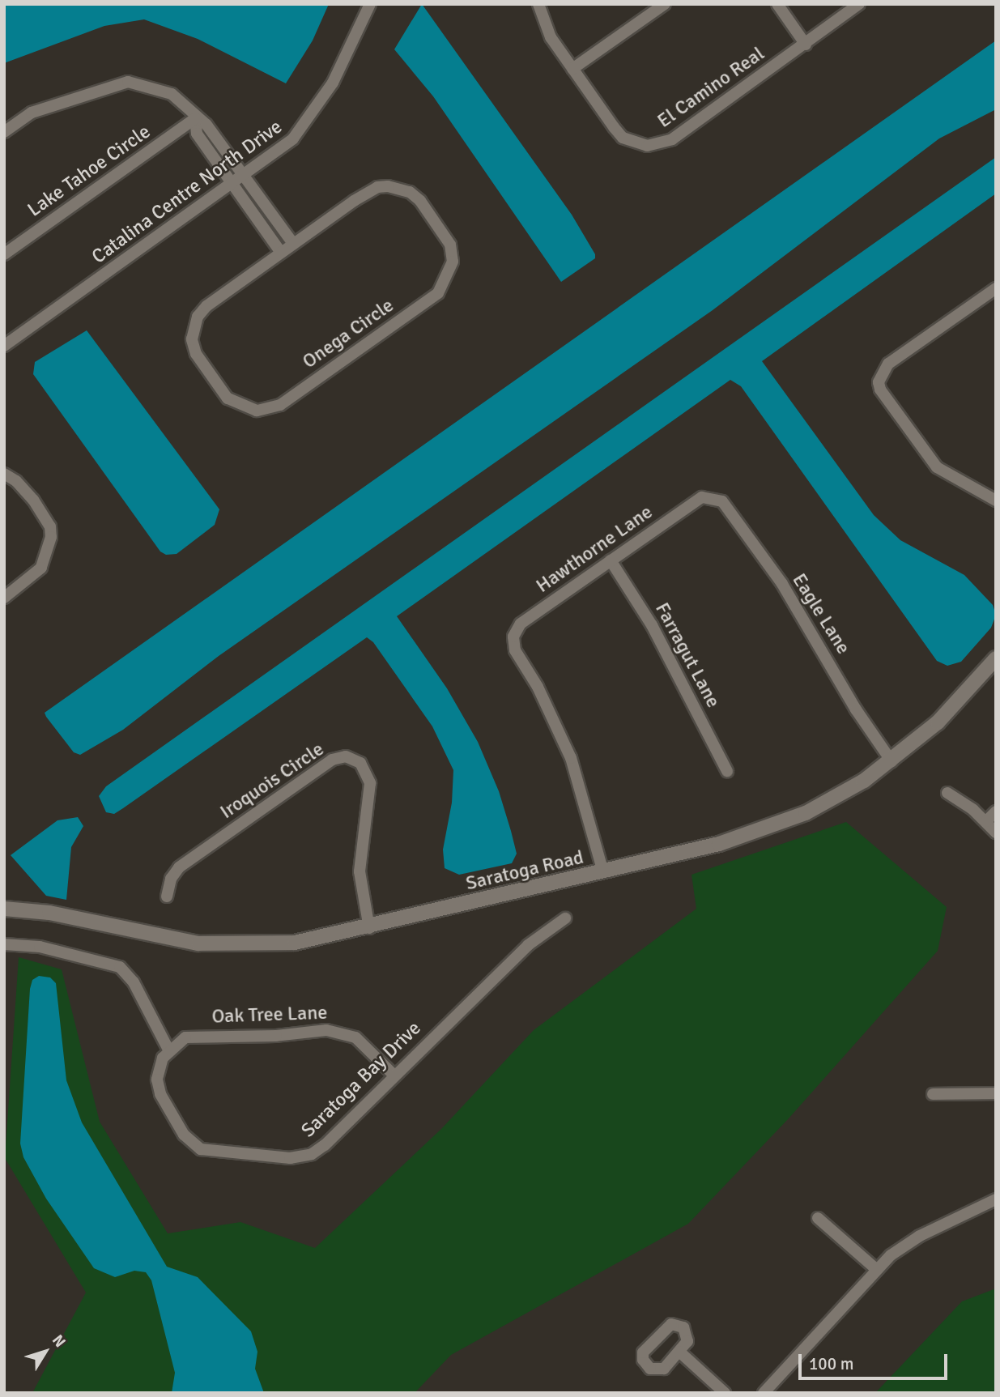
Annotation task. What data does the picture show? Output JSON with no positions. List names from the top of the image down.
{
  "streets": {
    "street": [
      "El Camino Real",
      "Lake Tahoe Circle",
      "Catalina Centre North Drive",
      "Onega Circle",
      "Hawthorne Lane",
      "Eagle Lane",
      "Farragut Lane",
      "Iroquois Circle",
      "Saratoga Road",
      "Oak Tree Lane",
      "Saratoga Bay Drive"
    ]
  },
  "crossings": [
    ["Hawthorne Lane", "Eagle Lane"],
    ["Hawthorne Lane", "Farragut Lane"],
    ["Hawthorne Lane", "Saratoga Road"],
    ["Eagle Lane", "Saratoga Road"],
    ["Iroquois Circle", "Saratoga Road"],
    ["Oak Tree Lane", "Saratoga Bay Drive"]
  ],
  "scale_bar": "100 m",
  "north": "top right"
}
